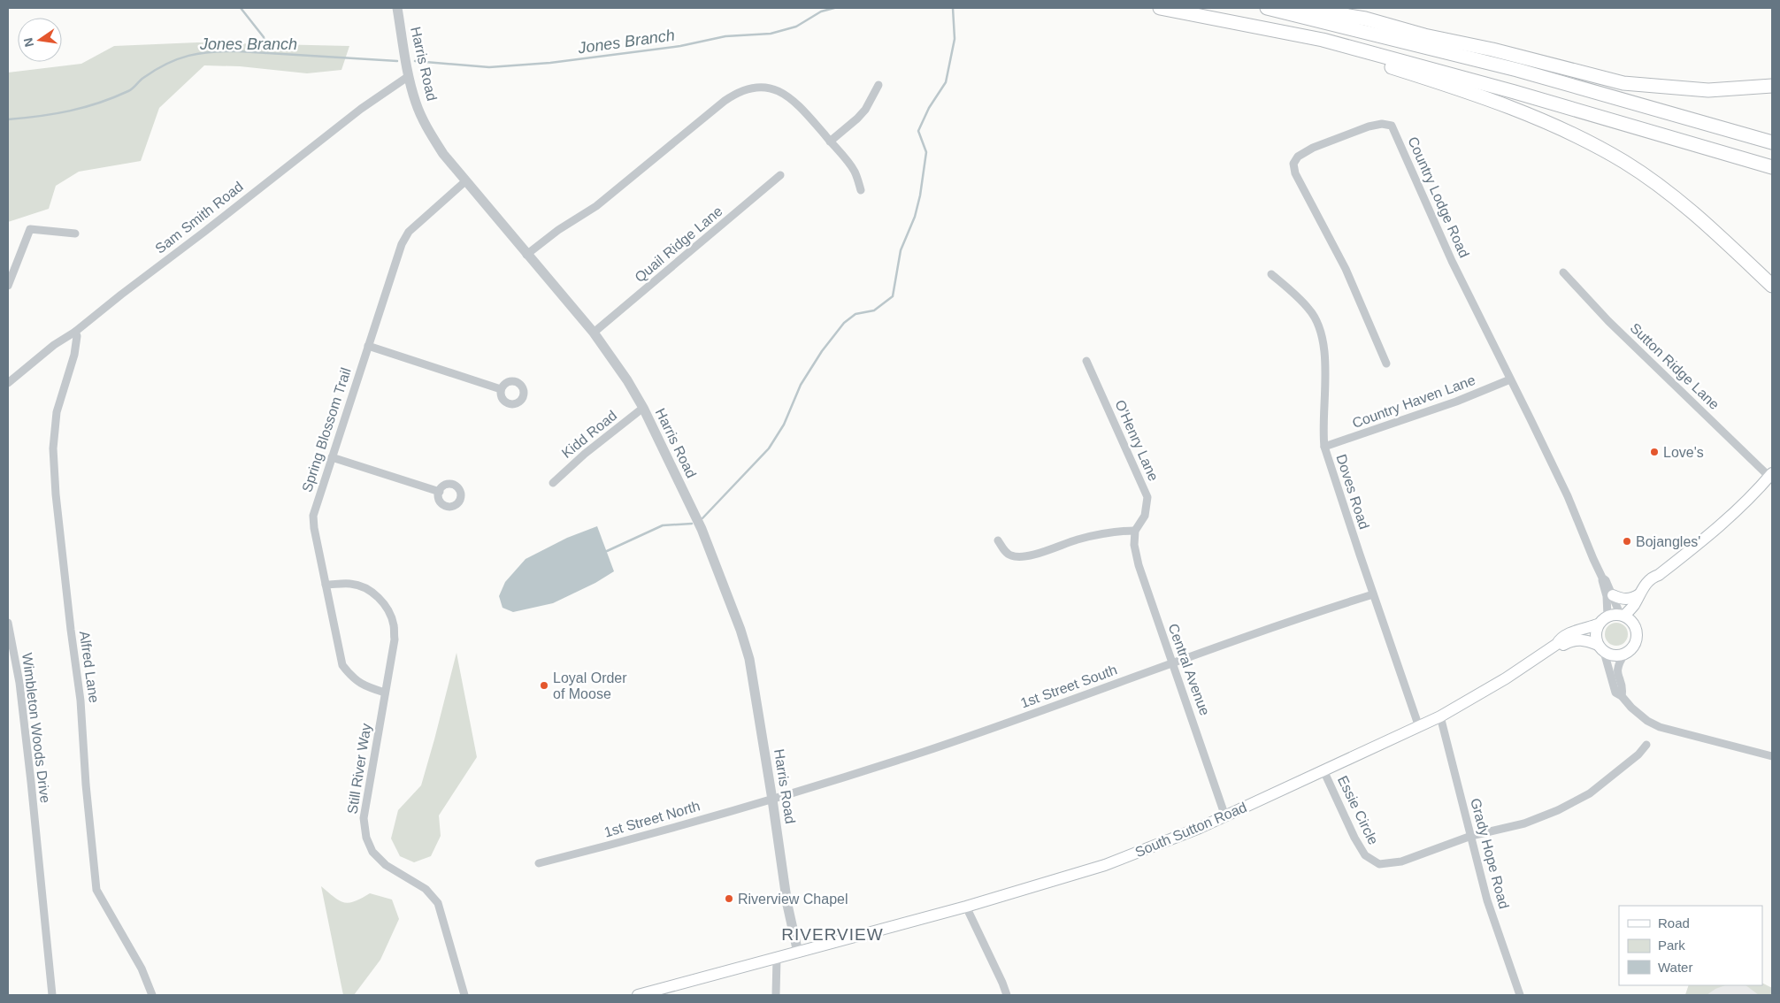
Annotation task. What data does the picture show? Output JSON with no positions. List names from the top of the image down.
{
  "streets": {
    "main road": ["South Sutton Road"],
    "street": [
      "Harris Road",
      "Country Lodge Road",
      "Sam Smith Road",
      "Quail Ridge Lane",
      "Sutton Ridge Lane",
      "Country Haven Lane",
      "Spring Blossom Trail",
      "Kidd Road",
      "O'Henry Lane",
      "Doves Road",
      "Alfred Lane",
      "Central Avenue",
      "1st Street South",
      "Wimbleton Woods Drive",
      "Still River Way",
      "Essie Circle",
      "1st Street North",
      "Grady Hope Road"
    ]
  },
  "crossings": [
    ["Harris Road", "Sam Smith Road"],
    ["Harris Road", "Quail Ridge Lane"],
    ["Harris Road", "Spring Blossom Trail"],
    ["Harris Road", "Kidd Road"],
    ["Harris Road", "1st Street South"],
    ["Harris Road", "1st Street North"],
    ["Harris Road", "South Sutton Road"],
    ["Country Lodge Road", "Country Haven Lane"],
    ["Country Lodge Road", "South Sutton Road"],
    ["Sam Smith Road", "Alfred Lane"],
    ["Country Haven Lane", "Doves Road"],
    ["Spring Blossom Trail", "Still River Way"],
    ["O'Henry Lane", "Central Avenue"],
    ["Doves Road", "1st Street South"],
    ["Doves Road", "South Sutton Road"],
    ["Central Avenue", "1st Street South"],
    ["Central Avenue", "South Sutton Road"],
    ["1st Street South", "1st Street North"],
    ["Essie Circle", "South Sutton Road"],
    ["Essie Circle", "Grady Hope Road"],
    ["South Sutton Road", "Grady Hope Road"]
  ],
  "districts": ["RIVERVIEW"],
  "water": ["Jones Branch"],
  "places": [
    "Love's",
    "Bojangles'",
    "Loyal Order of Moose",
    "Riverview Chapel"
  ],
  "legend": ["Road", "Park", "Water"],
  "north": "left"
}
